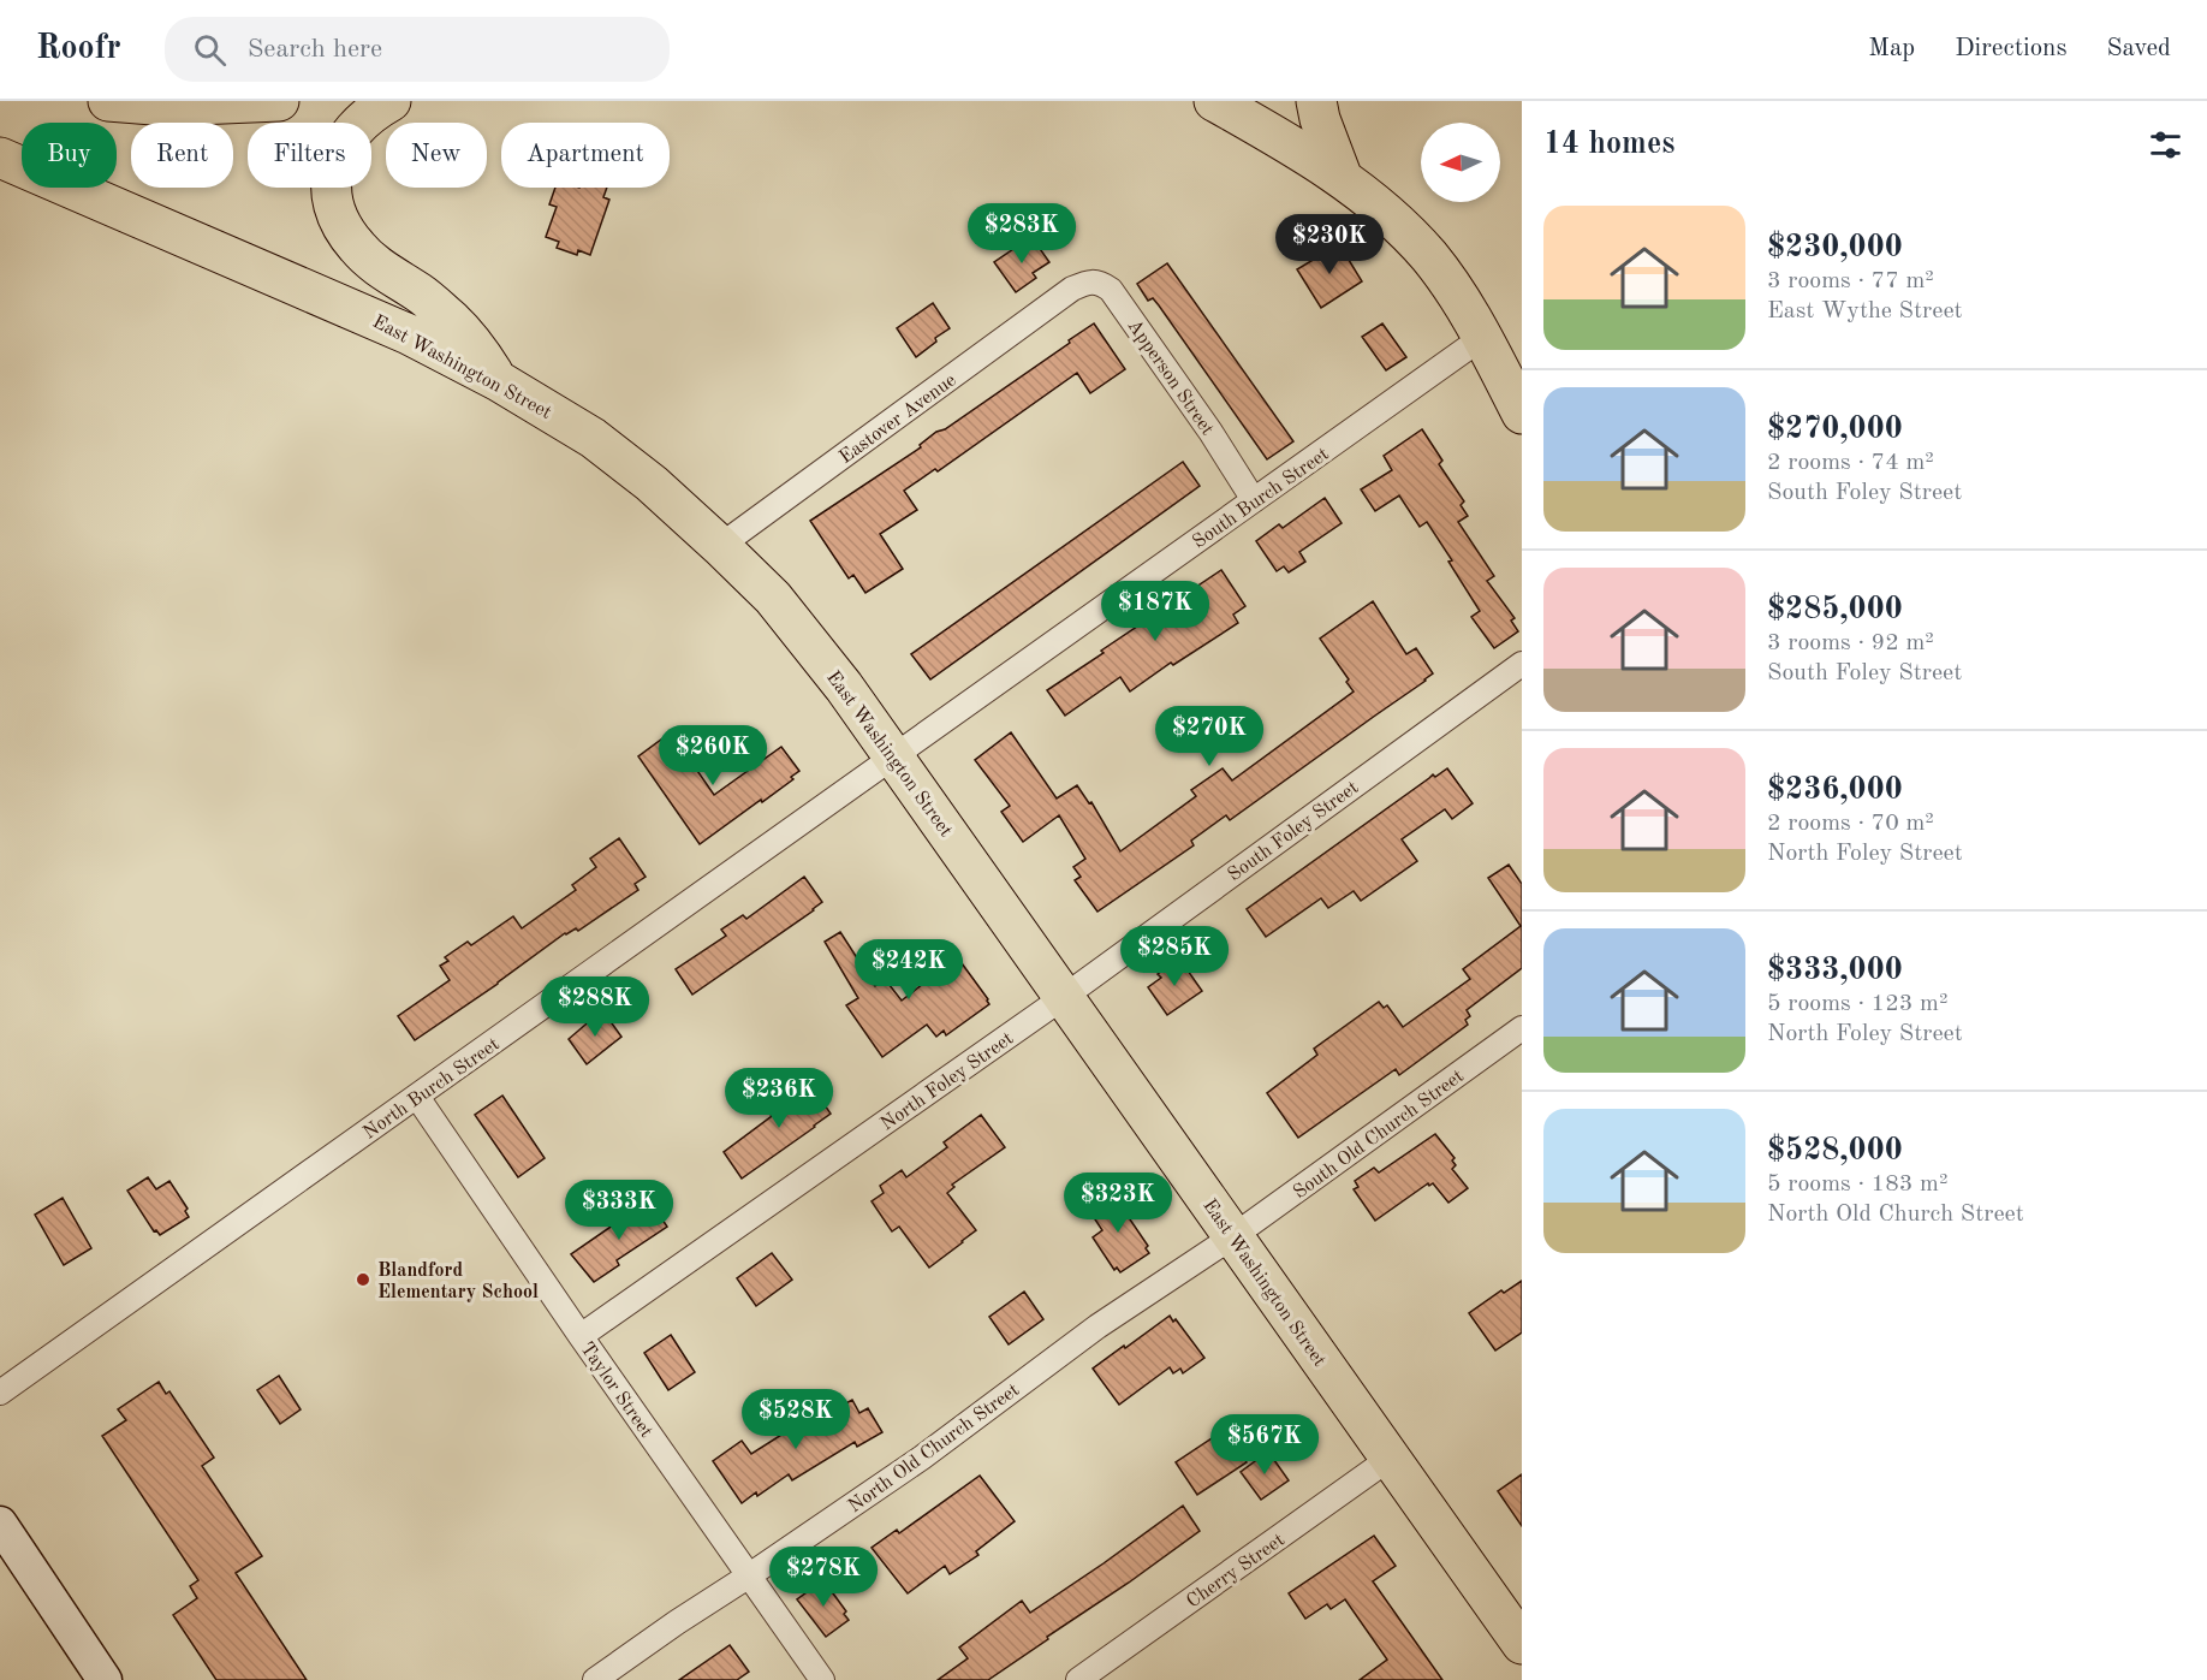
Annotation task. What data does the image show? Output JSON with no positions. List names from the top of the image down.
{
  "streets": {
    "highway": ["East Washington Street"],
    "street": [
      "Apperson Street",
      "Eastover Avenue",
      "South Burch Street",
      "South Foley Street",
      "North Foley Street",
      "North Burch Street",
      "South Old Church Street",
      "Taylor Street",
      "North Old Church Street",
      "Cherry Street"
    ]
  },
  "crossings": [
    ["East Washington Street", "Eastover Avenue"],
    ["East Washington Street", "South Burch Street"],
    ["East Washington Street", "South Foley Street"],
    ["East Washington Street", "North Foley Street"],
    ["East Washington Street", "North Burch Street"],
    ["East Washington Street", "South Old Church Street"],
    ["East Washington Street", "North Old Church Street"],
    ["East Washington Street", "Cherry Street"],
    ["Apperson Street", "Eastover Avenue"],
    ["Apperson Street", "South Burch Street"],
    ["South Burch Street", "North Burch Street"],
    ["South Foley Street", "North Foley Street"],
    ["North Foley Street", "Taylor Street"],
    ["North Burch Street", "Taylor Street"],
    ["South Old Church Street", "North Old Church Street"],
    ["Taylor Street", "North Old Church Street"]
  ],
  "places": ["Blandford Elementary School"],
  "north": "left",
  "page": {
    "header": "Roofr",
    "search": "Search here",
    "nav": ["Map", "Directions", "Saved"],
    "heading": "14 homes",
    "chip": [
      "Buy",
      "Rent",
      "Filters",
      "New",
      "Apartment"
    ],
    "list": [
      {
        "name": "$230,000",
        "note": "3 rooms · 77 m² · East Wythe Street"
      },
      {
        "name": "$270,000",
        "note": "2 rooms · 74 m² · South Foley Street"
      },
      {
        "name": "$285,000",
        "note": "3 rooms · 92 m² · South Foley Street"
      },
      {
        "name": "$236,000",
        "note": "2 rooms · 70 m² · North Foley Street"
      },
      {
        "name": "$333,000",
        "note": "5 rooms · 123 m² · North Foley Street"
      },
      {
        "name": "$528,000",
        "note": "5 rooms · 183 m² · North Old Church Street"
      }
    ],
    "price": [
      "$283K",
      "$230K",
      "$187K",
      "$270K",
      "$260K",
      "$285K",
      "$242K",
      "$288K",
      "$236K",
      "$323K",
      "$333K",
      "$528K",
      "$567K",
      "$278K"
    ]
  }
}
